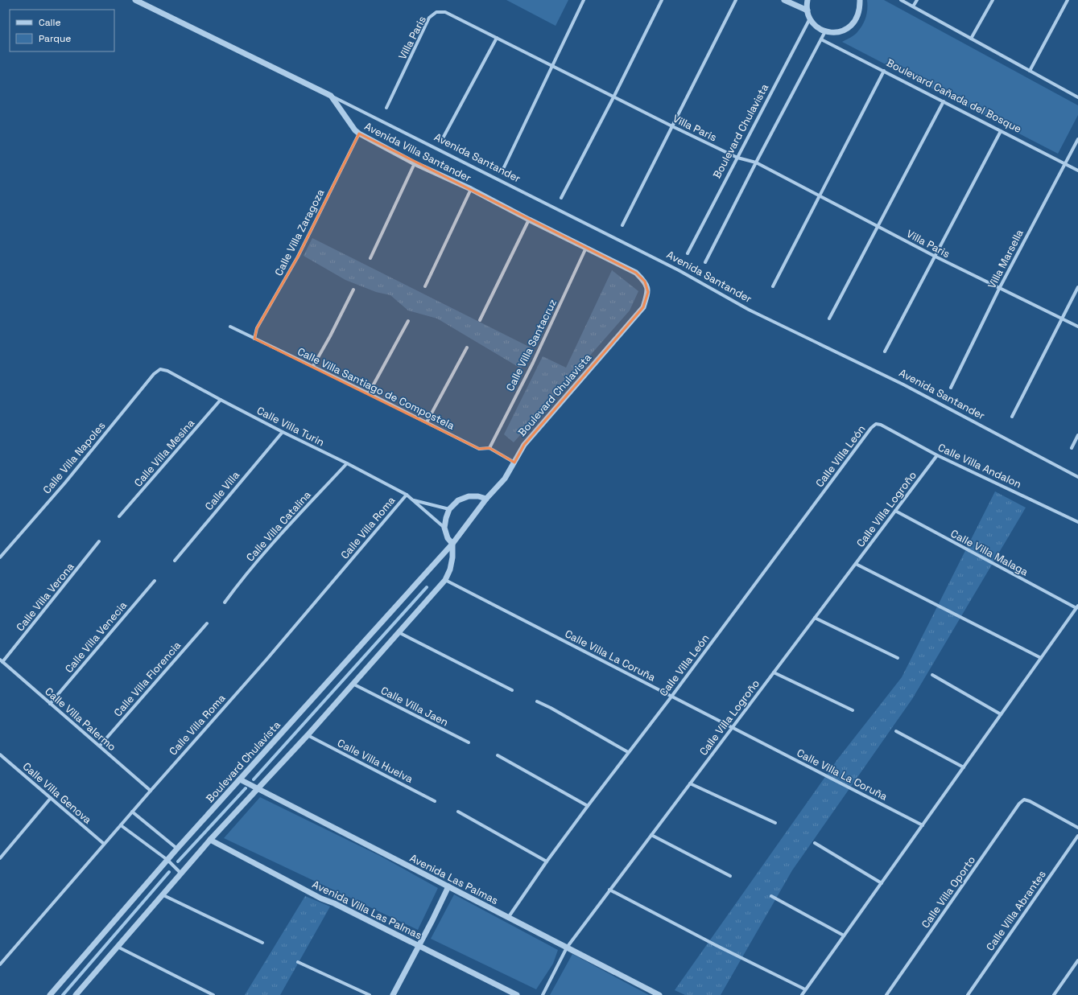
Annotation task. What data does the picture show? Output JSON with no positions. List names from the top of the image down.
{
  "streets": {
    "street": [
      "Villa Paris",
      "Boulevard Cañada del Bosque",
      "Boulevard Chulavista",
      "Avenida Villa Santander",
      "Avenida Santander",
      "Calle Villa Zaragoza",
      "Villa Marsella",
      "Calle Villa Santacruz",
      "Calle Villa Santiago de Compostela",
      "Calle Villa Turin",
      "Calle Villa Mesina",
      "Calle Villa León",
      "Calle Villa Napoles",
      "Calle Villa Andalon",
      "Calle Villa",
      "Calle Villa Logroño",
      "Calle Villa Catalina",
      "Calle Villa Roma",
      "Calle Villa Malaga",
      "Calle Villa Verona",
      "Calle Villa Venecia",
      "Calle Villa La Coruña",
      "Calle Villa Florencia",
      "Calle Villa Jaen",
      "Calle Villa Palermo",
      "Calle Villa Huelva",
      "Calle Villa Genova",
      "Avenida Las Palmas",
      "Calle Villa Oporto",
      "Avenida Villa Las Palmas",
      "Calle Villa Abrantes"
    ]
  },
  "crossings": [
    ["Villa Paris", "Boulevard Chulavista"],
    ["Villa Paris", "Villa Marsella"],
    ["Boulevard Cañada del Bosque", "Villa Marsella"],
    ["Boulevard Chulavista", "Avenida Villa Santander"],
    ["Boulevard Chulavista", "Calle Villa Santiago de Compostela"],
    ["Boulevard Chulavista", "Avenida Las Palmas"],
    ["Avenida Villa Santander", "Avenida Santander"],
    ["Avenida Villa Santander", "Calle Villa Zaragoza"],
    ["Avenida Villa Santander", "Calle Villa Santacruz"],
    ["Calle Villa Zaragoza", "Calle Villa Santiago de Compostela"],
    ["Calle Villa Santacruz", "Calle Villa Santiago de Compostela"],
    ["Calle Villa Turin", "Calle Villa Mesina"],
    ["Calle Villa Turin", "Calle Villa Napoles"],
    ["Calle Villa Turin", "Calle Villa"],
    ["Calle Villa Turin", "Calle Villa Catalina"],
    ["Calle Villa Turin", "Calle Villa Roma"],
    ["Calle Villa León", "Calle Villa Andalon"],
    ["Calle Villa León", "Calle Villa La Coruña"],
    ["Calle Villa León", "Avenida Las Palmas"],
    ["Calle Villa Andalon", "Calle Villa Logroño"],
    ["Calle Villa Logroño", "Calle Villa Malaga"],
    ["Calle Villa Logroño", "Calle Villa La Coruña"],
    ["Calle Villa Logroño", "Avenida Las Palmas"],
    ["Calle Villa Roma", "Calle Villa Palermo"],
    ["Calle Villa Roma", "Calle Villa Genova"],
    ["Calle Villa Verona", "Calle Villa Palermo"],
    ["Calle Villa Venecia", "Calle Villa Palermo"],
    ["Calle Villa Florencia", "Calle Villa Palermo"]
  ],
  "legend": ["Calle", "Parque"]
}
